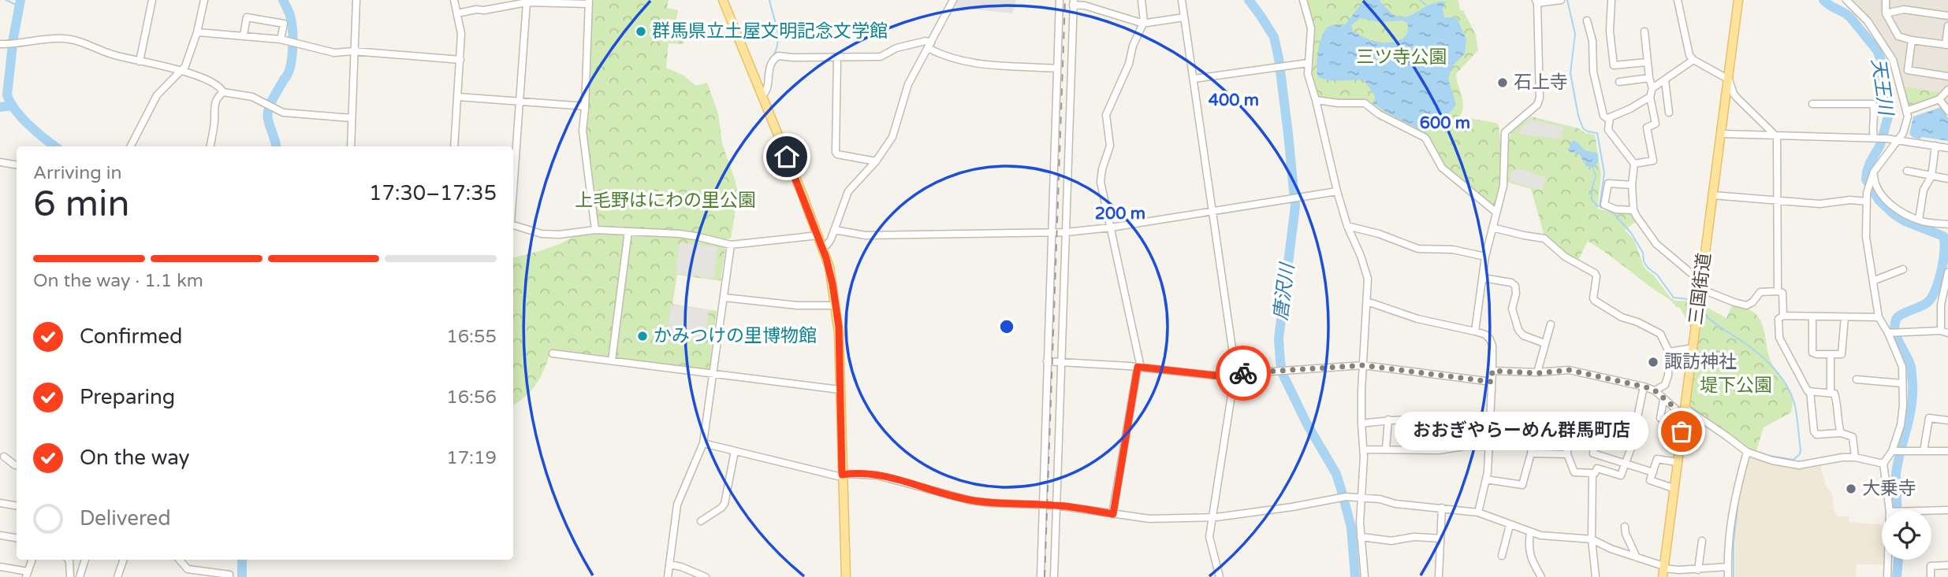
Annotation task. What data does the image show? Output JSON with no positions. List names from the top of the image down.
{
  "streets": {
    "main road": ["三国街道"]
  },
  "water": ["天王川", "唐沢川"],
  "parks": ["三ツ寺公園", "上毛野はにわの里公園", "堤下公園"],
  "places": [
    "群馬県立土屋文明記念文学館",
    "石上寺",
    "かみつけの里博物館",
    "諏訪神社",
    "おおぎやらーめん群馬町店",
    "大乗寺"
  ],
  "page": {
    "heading": ["6 min", "Arriving in", "17:30–17:35"],
    "bar": "On the way · 1.1 km",
    "list": [
      ["Confirmed", "16:55"],
      ["Preparing", "16:56"],
      ["On the way", "17:19"],
      "Delivered"
    ],
    "bubble": "おおぎやらーめん群馬町店"
  },
  "rings": ["400 m", "600 m", "200 m"]
}
